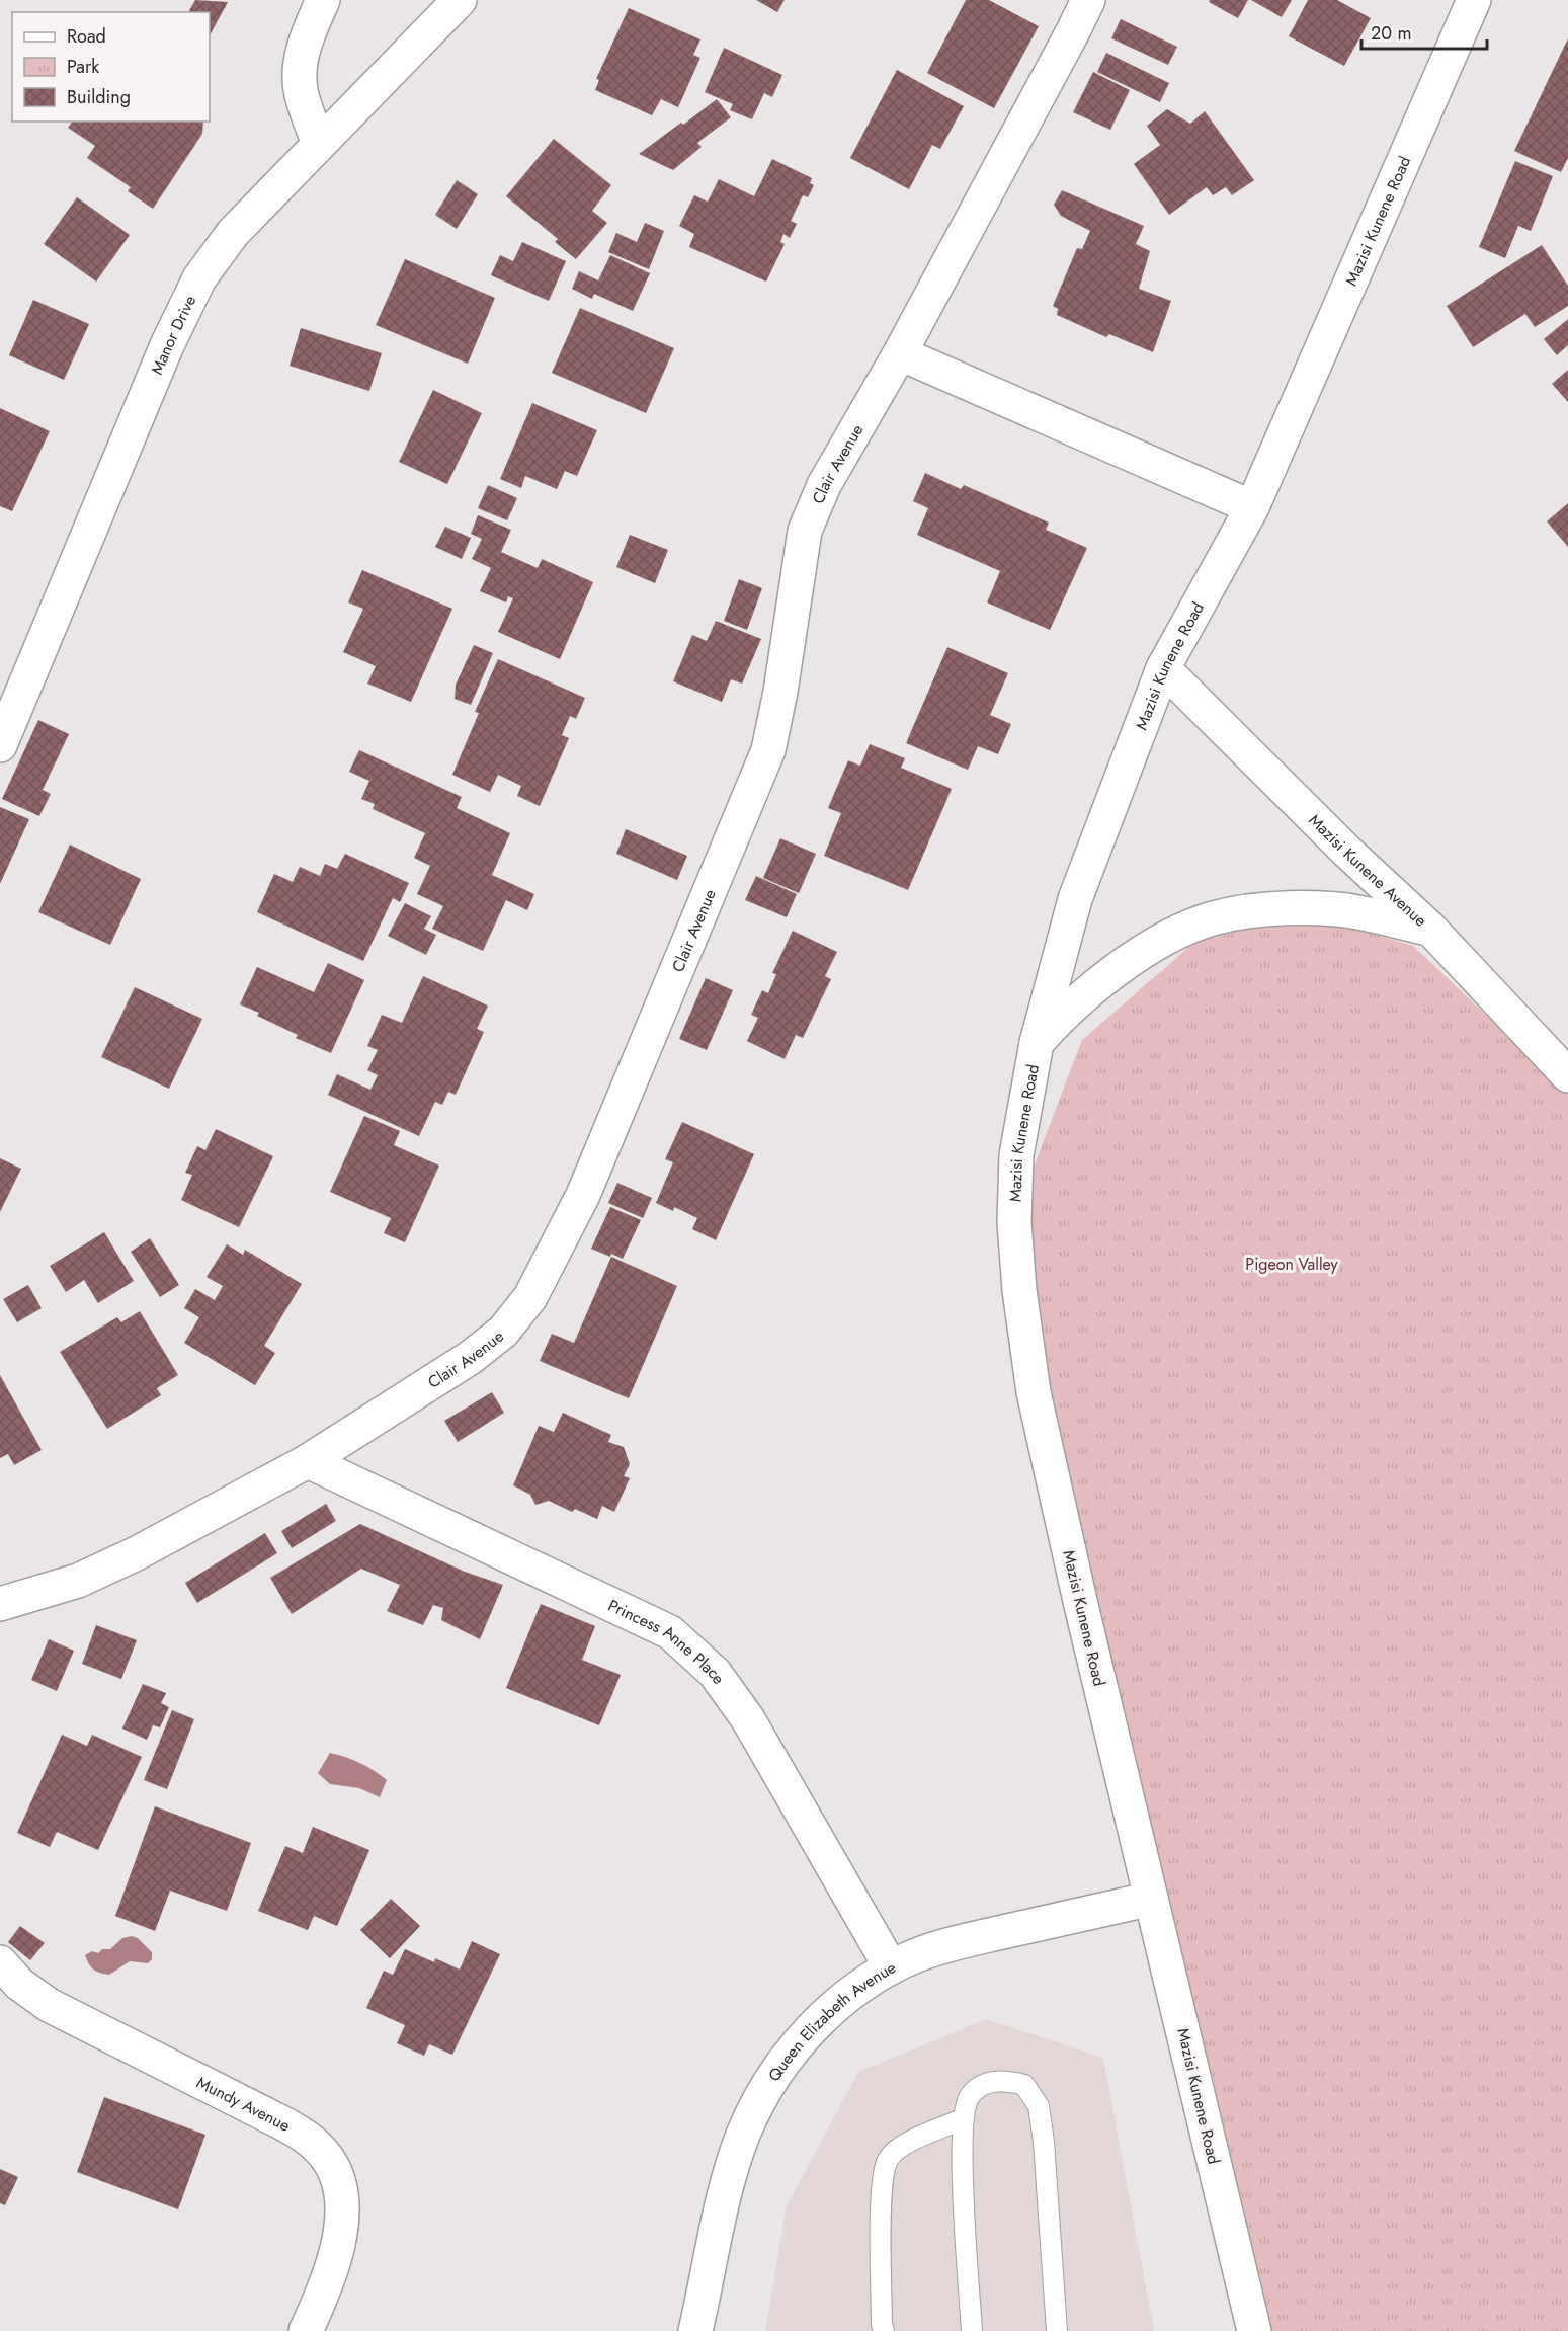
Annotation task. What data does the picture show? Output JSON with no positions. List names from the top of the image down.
{
  "streets": {
    "street": [
      "Mazisi Kunene Road",
      "Manor Drive",
      "Clair Avenue",
      "Mazisi Kunene Avenue",
      "Princess Anne Place",
      "Queen Elizabeth Avenue",
      "Mundy Avenue"
    ]
  },
  "crossings": [
    ["Mazisi Kunene Road", "Mazisi Kunene Avenue"],
    ["Mazisi Kunene Road", "Queen Elizabeth Avenue"],
    ["Clair Avenue", "Princess Anne Place"],
    ["Princess Anne Place", "Queen Elizabeth Avenue"]
  ],
  "parks": ["Pigeon Valley"],
  "legend": ["Road", "Park", "Building"],
  "scale_bar": "20 m"
}
